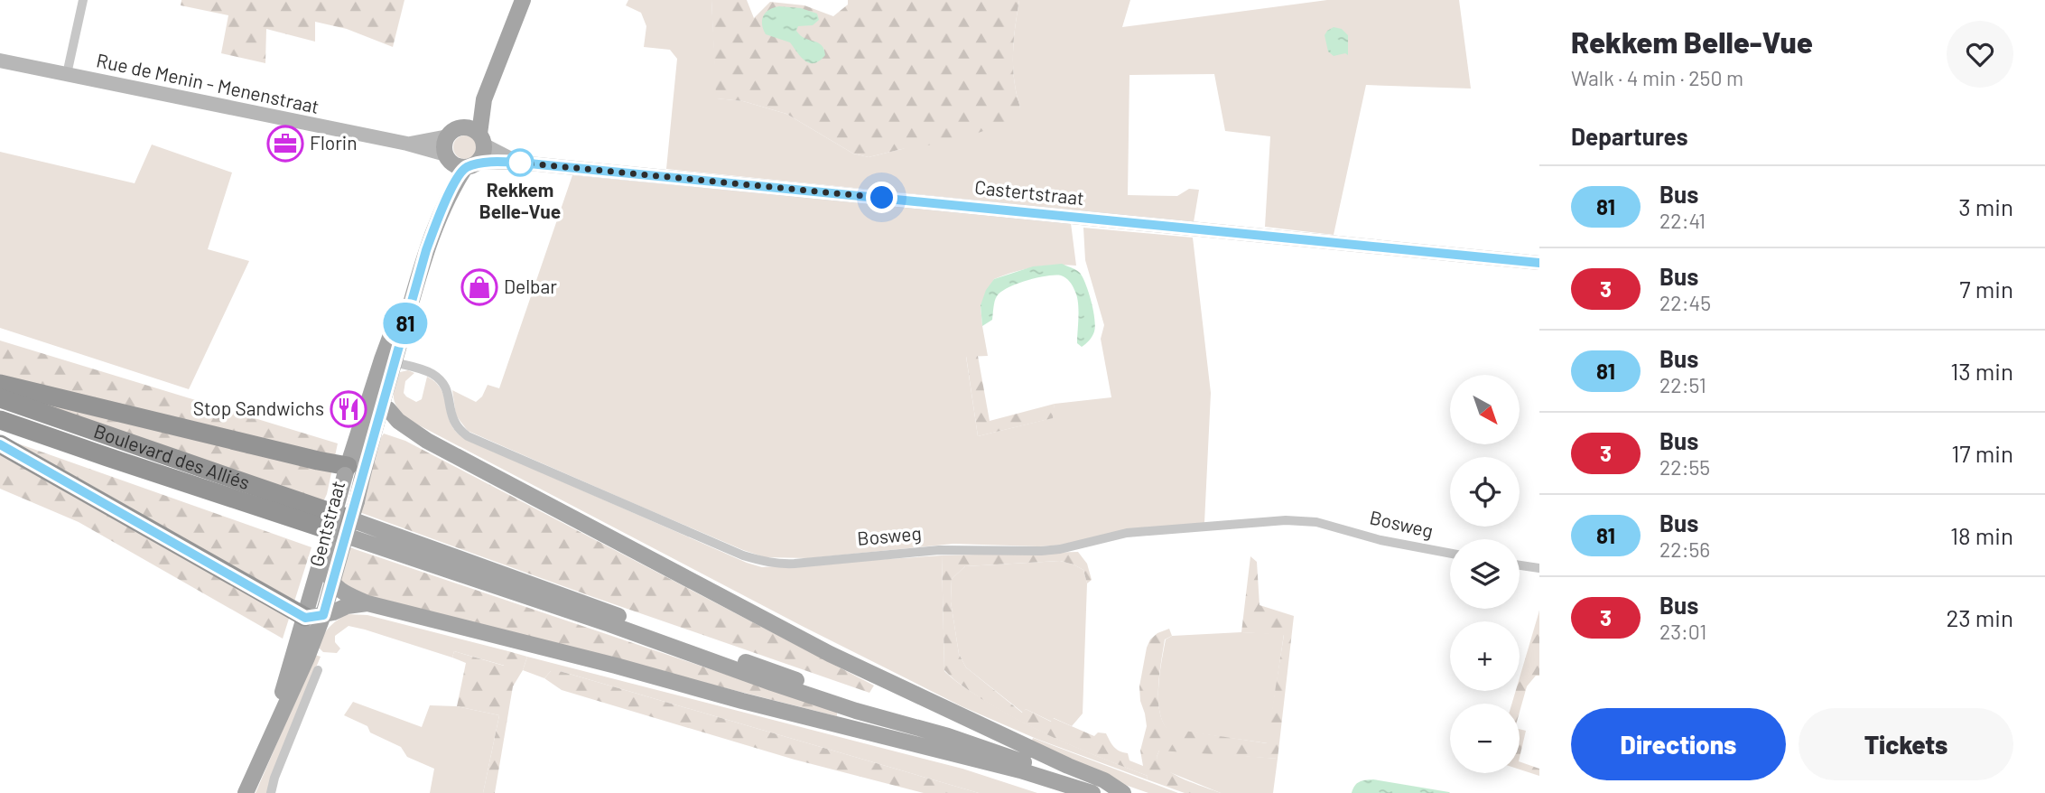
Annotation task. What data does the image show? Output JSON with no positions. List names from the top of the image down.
{
  "streets": {
    "highway": ["Boulevard des Alliés"],
    "main road": ["Rue de Menin - Menenstraat", "Castertstraat", "Gentstraat"],
    "street": ["Bosweg"]
  },
  "crossings": [
    ["Rue de Menin - Menenstraat", "Castertstraat"],
    ["Gentstraat", "Bosweg"]
  ],
  "places": {
    "office": ["Florin"],
    "other": ["Rekkem Belle-Vue"],
    "shop": ["Delbar"],
    "restaurant": ["Stop Sandwichs"]
  },
  "lines": ["bus line 81"],
  "north": "bottom right",
  "page": {
    "on_map": "81",
    "heading": [
      ["Rekkem Belle-Vue", "Walk · 4 min · 250 m"],
      "Departures"
    ],
    "list": [
      {
        "mark": "81",
        "name": "Bus",
        "note": "22:41",
        "value": "3 min"
      },
      {
        "mark": "3",
        "name": "Bus",
        "note": "22:45",
        "value": "7 min"
      },
      {
        "mark": "81",
        "name": "Bus",
        "note": "22:51",
        "value": "13 min"
      },
      {
        "mark": "3",
        "name": "Bus",
        "note": "22:55",
        "value": "17 min"
      },
      {
        "mark": "81",
        "name": "Bus",
        "note": "22:56",
        "value": "18 min"
      },
      {
        "mark": "3",
        "name": "Bus",
        "note": "23:01",
        "value": "23 min"
      }
    ],
    "map_buttons": ["+", "−"],
    "buttons": ["Directions", "Tickets"]
  }
}
